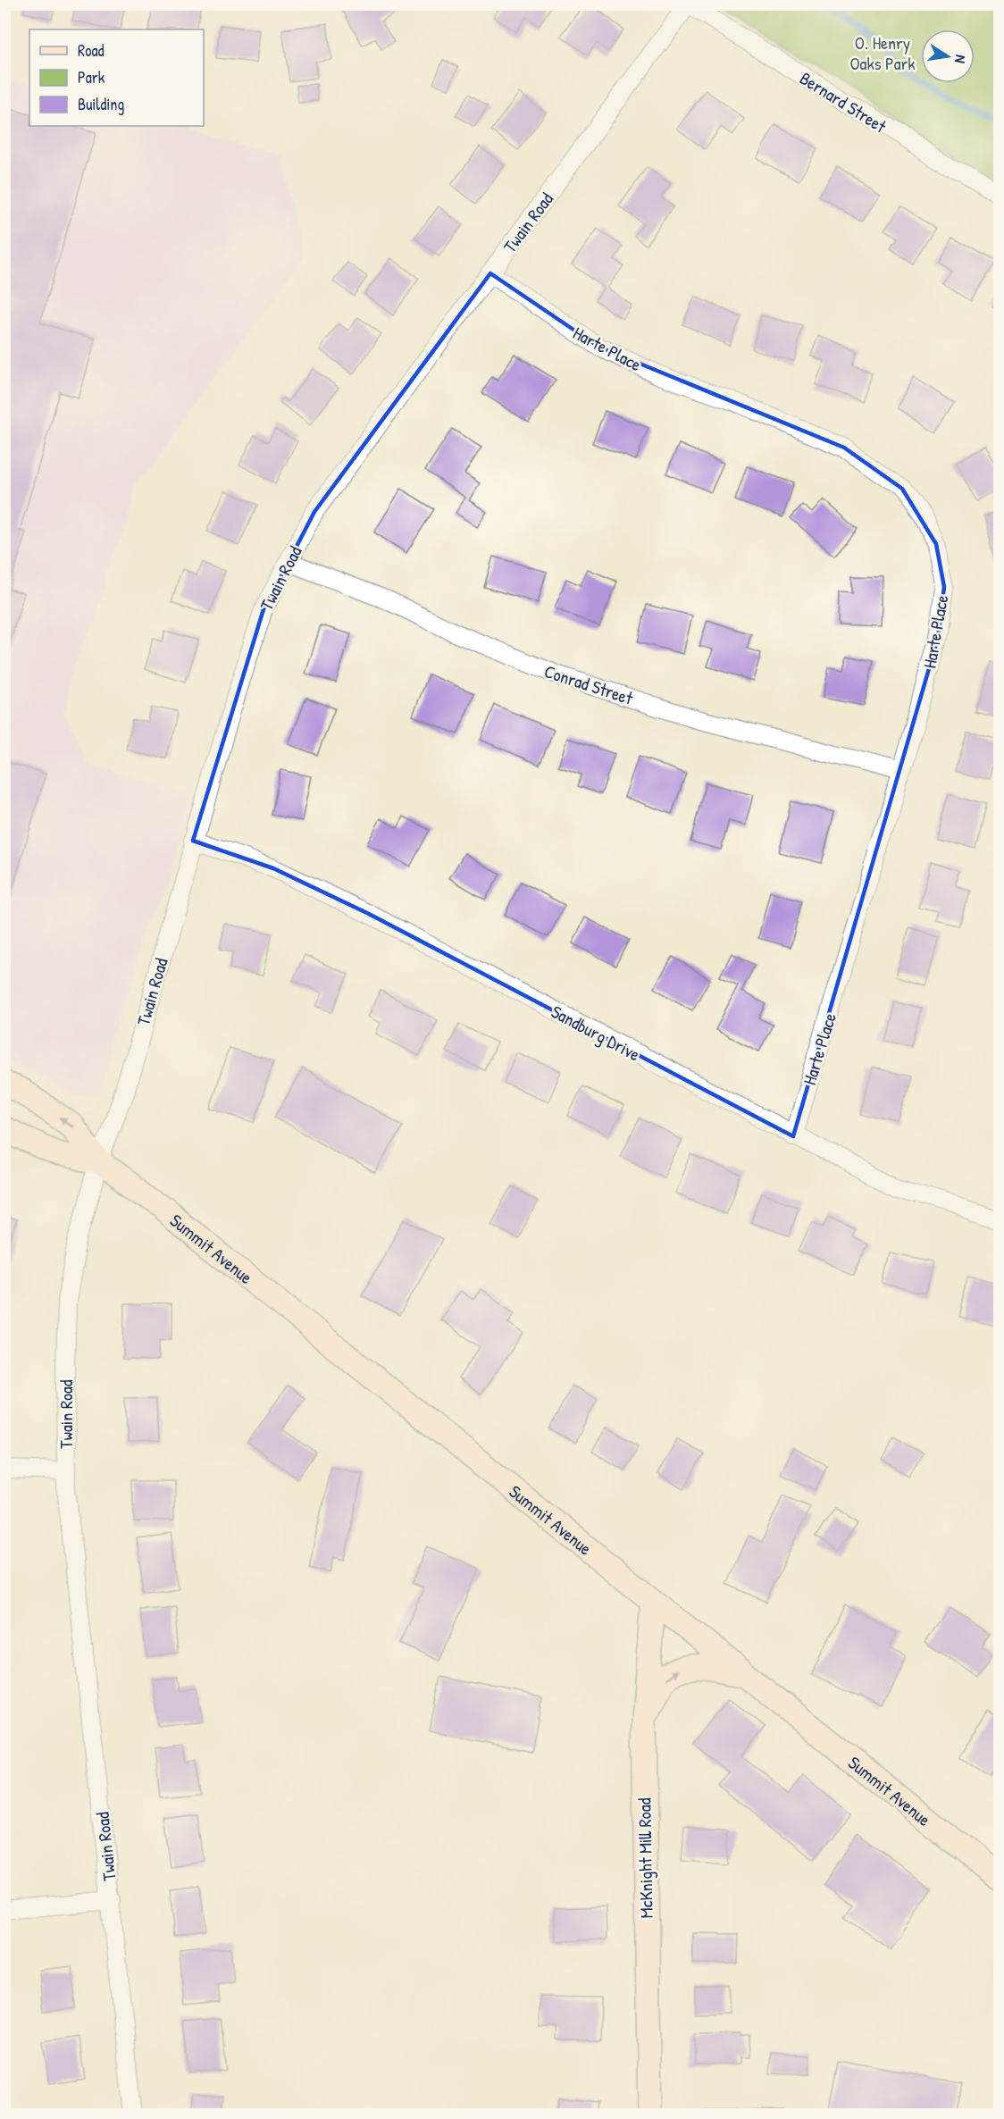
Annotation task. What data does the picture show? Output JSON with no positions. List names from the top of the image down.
{
  "streets": {
    "main road": ["Summit Avenue", "McKnight Mill Road"],
    "street": [
      "Bernard Street",
      "Twain Road",
      "Harte Place",
      "Conrad Street",
      "Sandburg Drive"
    ]
  },
  "crossings": [
    ["Bernard Street", "Twain Road"],
    ["Twain Road", "Harte Place"],
    ["Twain Road", "Conrad Street"],
    ["Twain Road", "Sandburg Drive"],
    ["Twain Road", "Summit Avenue"],
    ["Harte Place", "Conrad Street"],
    ["Harte Place", "Sandburg Drive"],
    ["Summit Avenue", "McKnight Mill Road"]
  ],
  "parks": ["O. Henry Oaks Park"],
  "legend": ["Road", "Park", "Building"],
  "north": "right"
}
